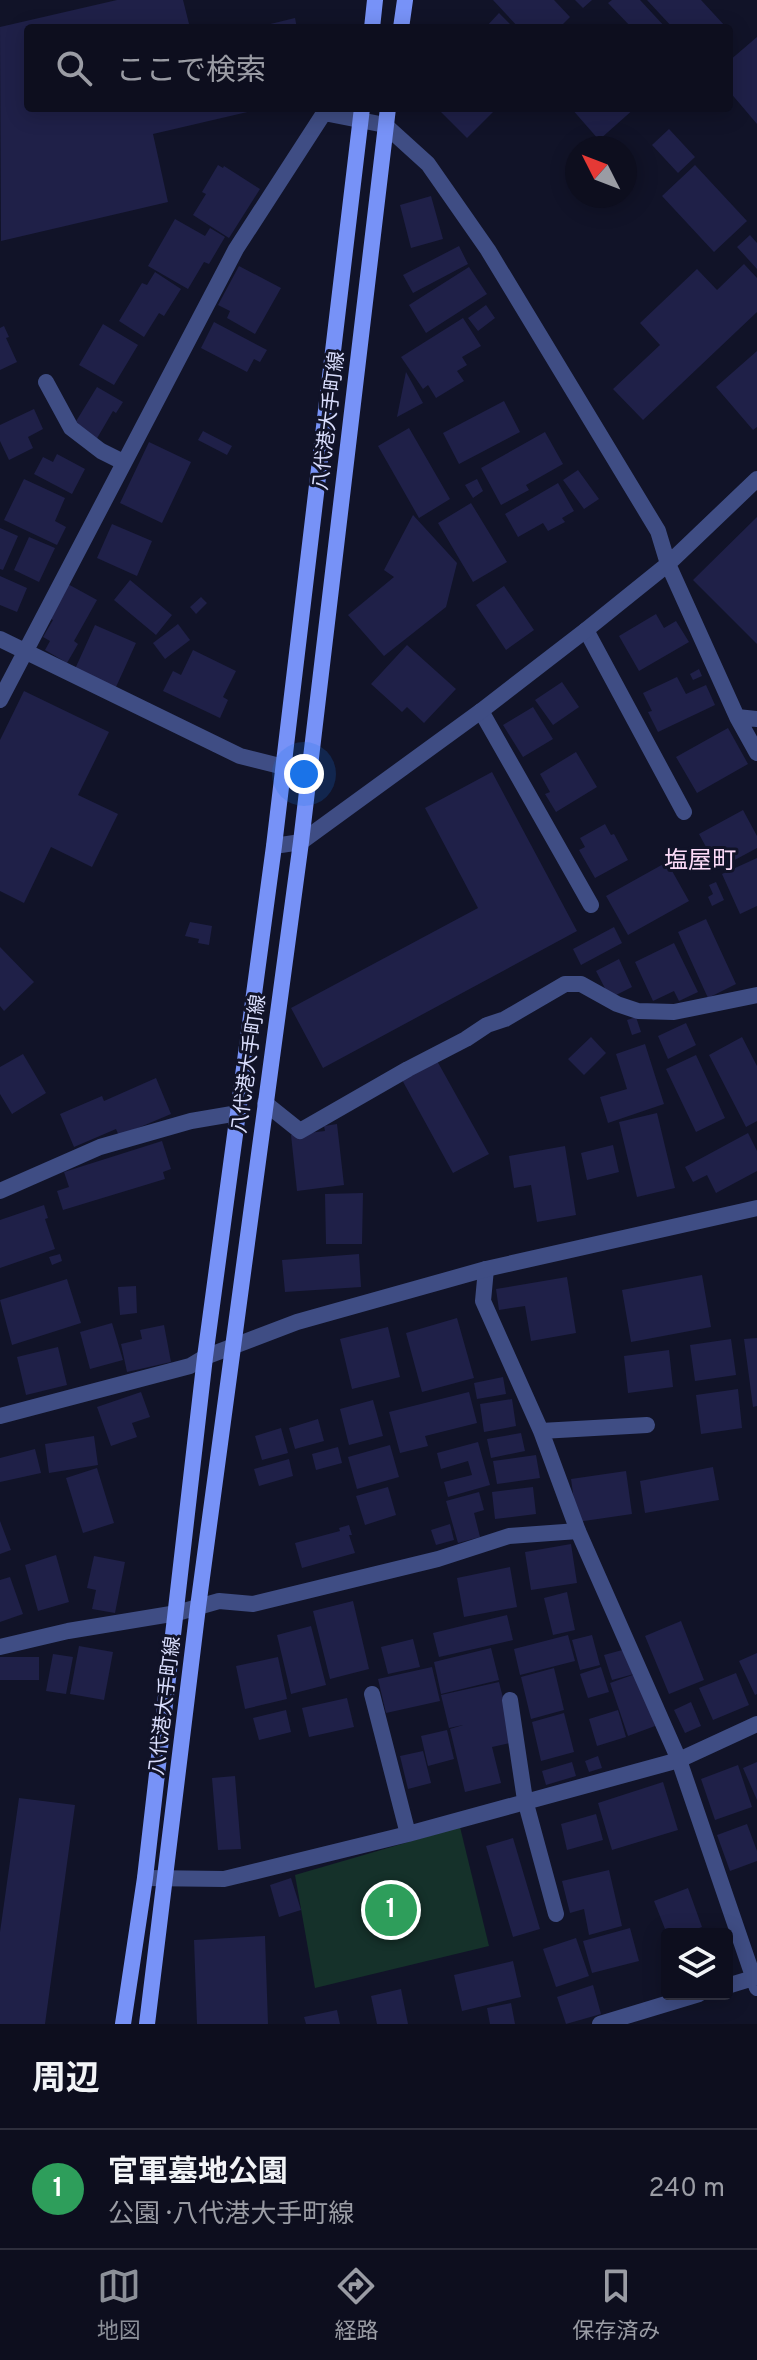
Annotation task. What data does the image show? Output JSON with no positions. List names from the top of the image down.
{
  "streets": {
    "main road": ["八代港大手町線"]
  },
  "districts": ["塩屋町"],
  "north": "top left",
  "page": {
    "search": "ここで検索",
    "pins": "1",
    "heading": "周辺",
    "list": [
      {
        "mark": "1",
        "name": "官軍墓地公園",
        "note": "公園 · 八代港大手町線",
        "value": "240 m"
      }
    ],
    "nav": ["地図", "経路", "保存済み"]
  }
}
